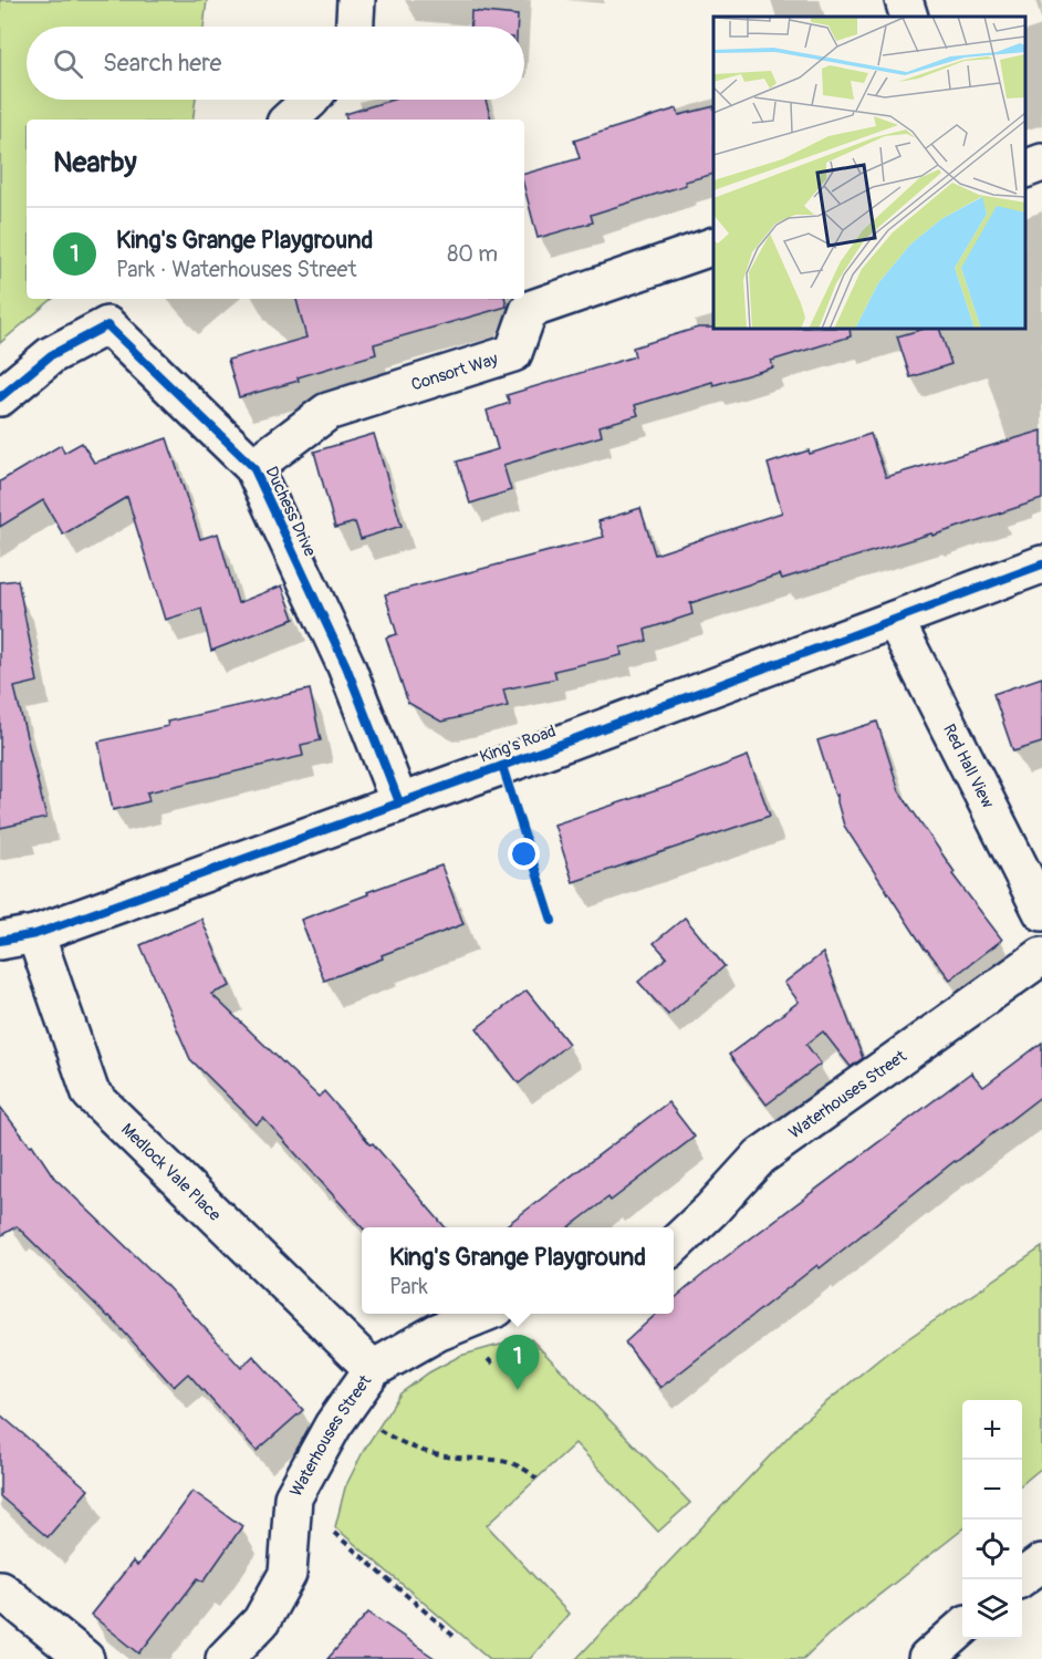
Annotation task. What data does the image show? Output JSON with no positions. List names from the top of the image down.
{
  "streets": {
    "main road": [
      "Consort Way",
      "Duchess Drive",
      "King's Road",
      "Red Hall View",
      "Waterhouses Street",
      "Medlock Vale Place"
    ]
  },
  "crossings": [
    ["Consort Way", "Duchess Drive"],
    ["Duchess Drive", "King's Road"],
    ["King's Road", "Red Hall View"],
    ["King's Road", "Medlock Vale Place"],
    ["Waterhouses Street", "Medlock Vale Place"]
  ],
  "page": {
    "search": "Search here",
    "heading": "Nearby",
    "list": [
      {
        "mark": "1",
        "name": "King's Grange Playground",
        "note": "Park · Waterhouses Street",
        "value": "80 m"
      }
    ],
    "popup": ["King's Grange Playground", "Park"],
    "pins": "1",
    "map_buttons": ["+", "−"]
  }
}
